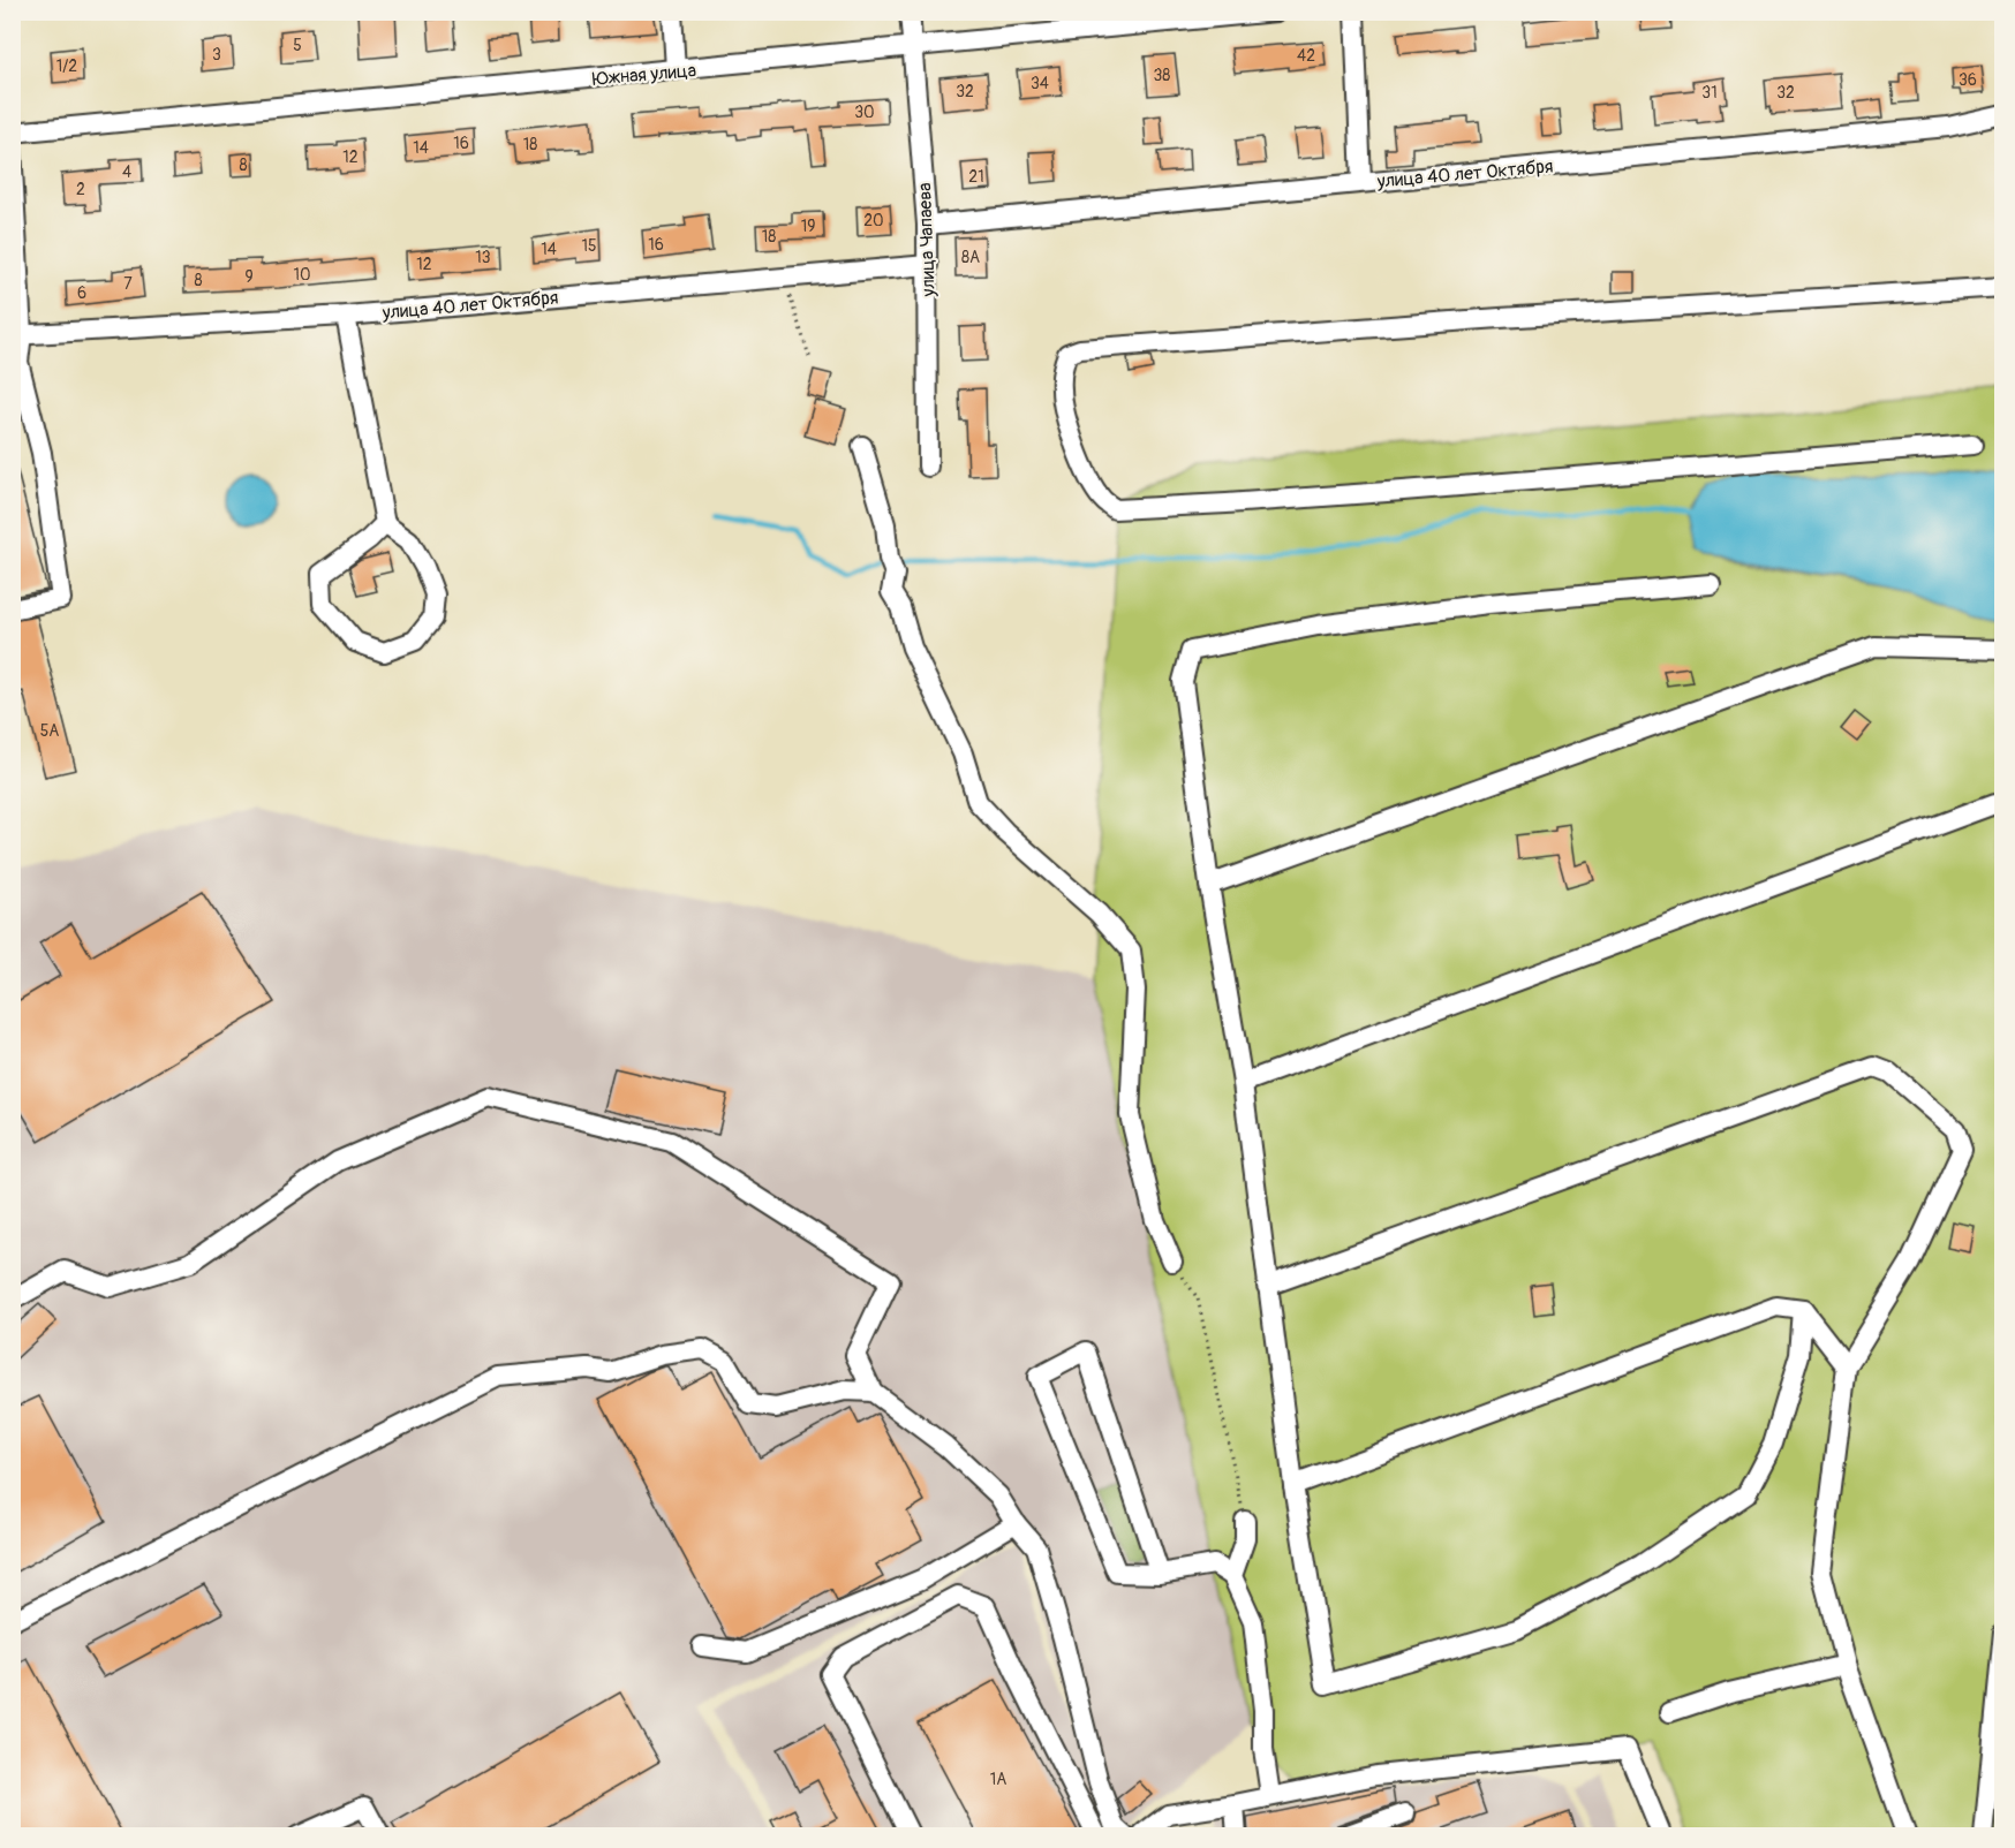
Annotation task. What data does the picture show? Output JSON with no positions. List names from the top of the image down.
{
  "streets": {
    "street": ["Южная улица", "улица 40 лет Октября", "улица Чапаева"]
  },
  "crossings": [
    ["Южная улица", "улица Чапаева"],
    ["улица 40 лет Октября", "улица Чапаева"]
  ],
  "house_numbers": [
    "5",
    "3",
    "42",
    "1/2",
    "38",
    "36",
    "34",
    "32",
    "31",
    "32",
    "30",
    "16",
    "18",
    "14",
    "12",
    "8",
    "4",
    "21",
    "2",
    "20",
    "19",
    "18",
    "16",
    "15",
    "14",
    "13",
    "8А",
    "12",
    "10",
    "9",
    "8",
    "7",
    "6",
    "5А",
    "1А"
  ]
}
